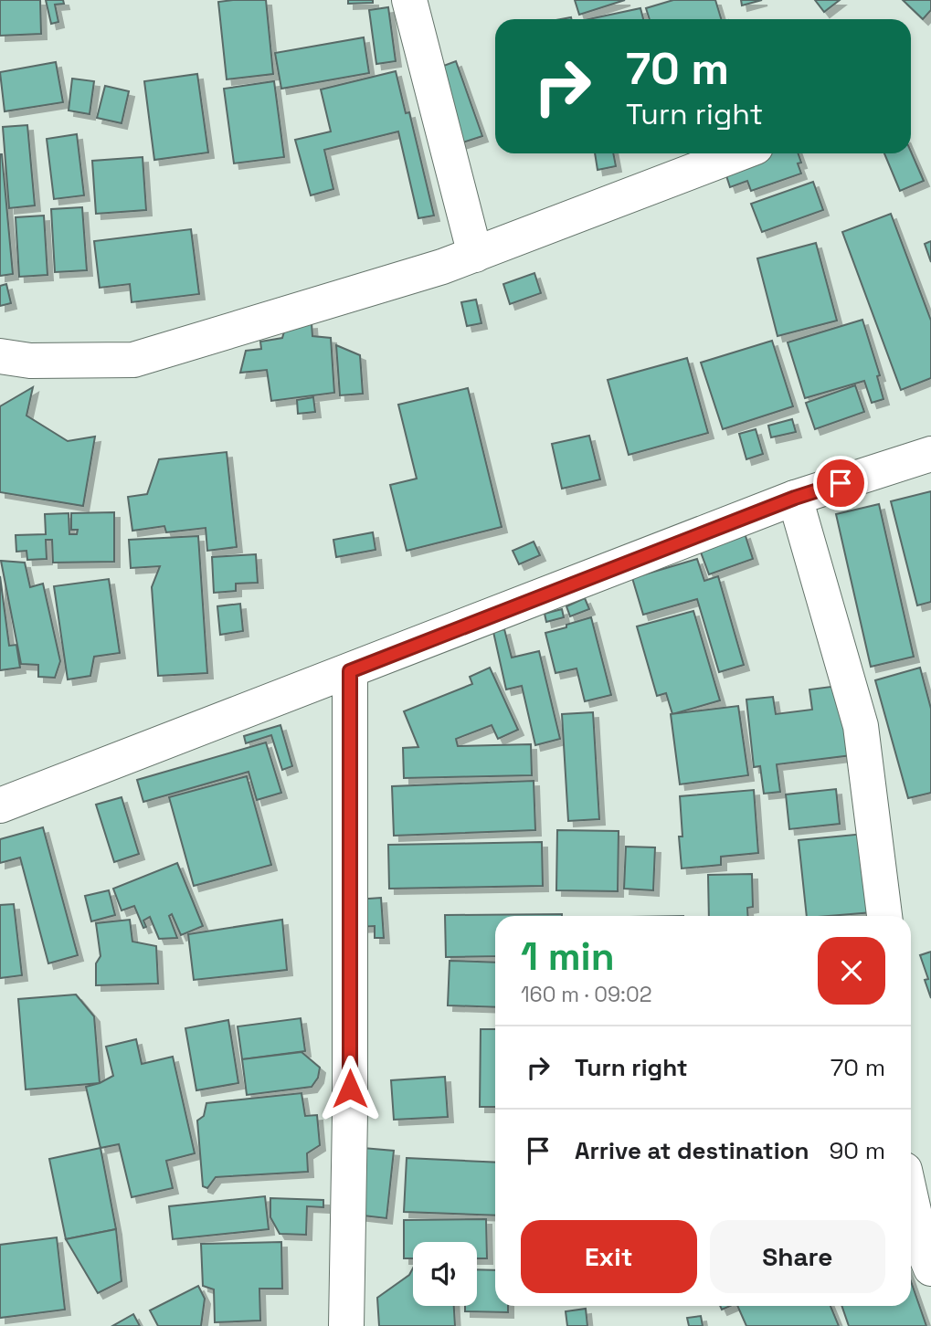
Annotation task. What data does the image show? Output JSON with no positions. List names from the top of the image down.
{
  "page": {
    "turn": ["70 m", "Turn right"],
    "heading": ["1 min", "160 m · 09:02"],
    "list": [
      {
        "name": "Turn right",
        "value": "70 m"
      },
      {
        "name": "Arrive at destination",
        "value": "90 m"
      }
    ],
    "buttons": ["Exit", "Share"]
  }
}
